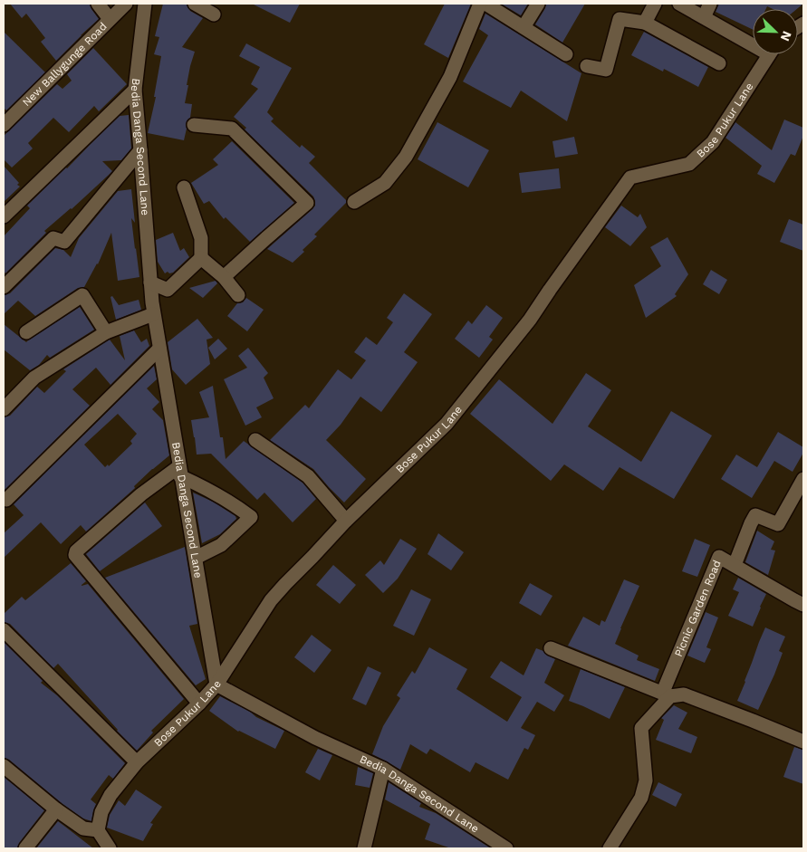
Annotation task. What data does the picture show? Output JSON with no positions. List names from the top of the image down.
{
  "streets": {
    "street": [
      "New Ballygunge Road",
      "Bose Pukur Lane",
      "Bedia Danga Second Lane",
      "Picnic Garden Road"
    ]
  },
  "crossings": [
    ["Bose Pukur Lane", "Bedia Danga Second Lane"]
  ],
  "north": "bottom right"
}
